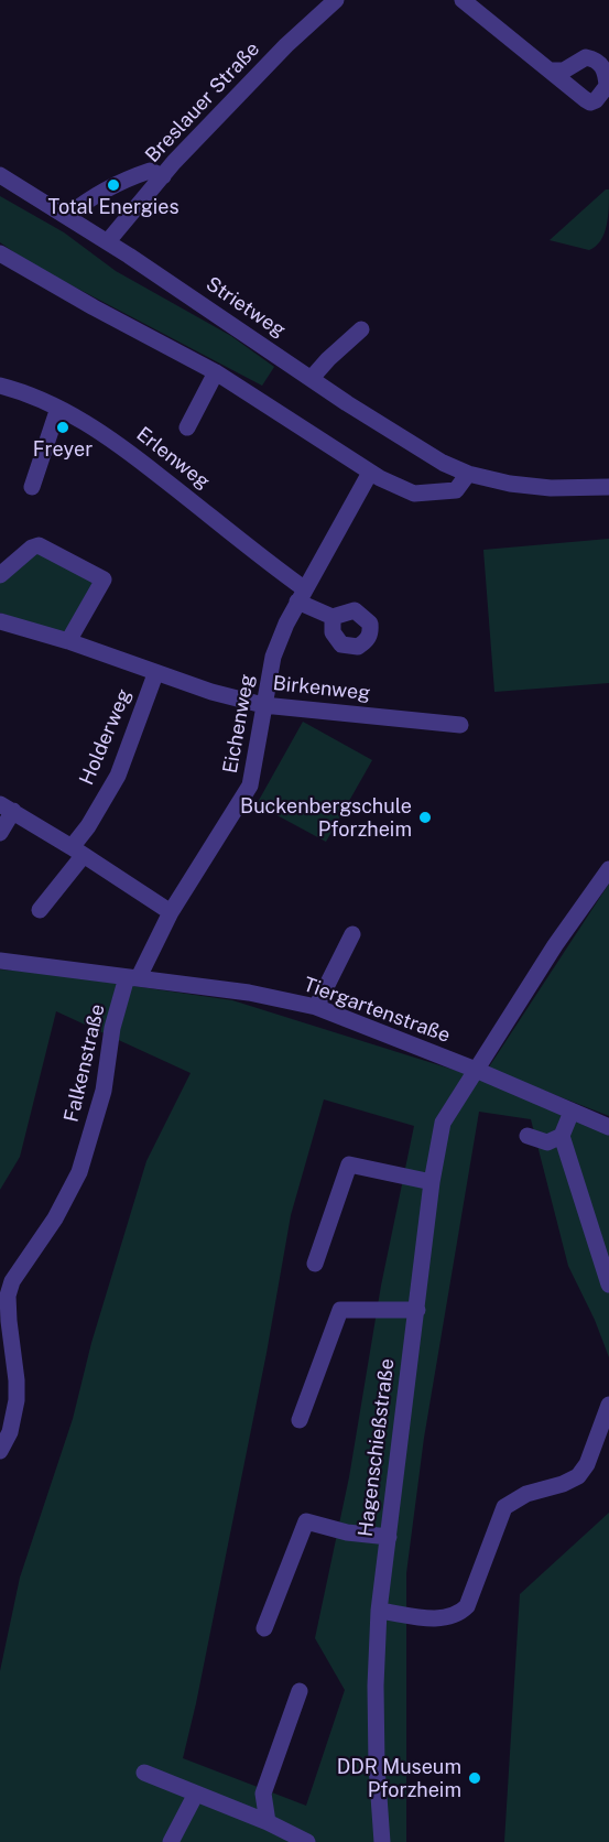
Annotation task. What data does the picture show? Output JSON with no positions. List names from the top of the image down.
{
  "streets": {
    "street": [
      "Breslauer Straße",
      "Strietweg",
      "Erlenweg",
      "Birkenweg",
      "Eichenweg",
      "Holderweg",
      "Tiergartenstraße",
      "Falkenstraße",
      "Hagenschießstraße"
    ]
  },
  "crossings": [
    ["Breslauer Straße", "Strietweg"],
    ["Erlenweg", "Eichenweg"],
    ["Birkenweg", "Eichenweg"],
    ["Birkenweg", "Holderweg"],
    ["Eichenweg", "Tiergartenstraße"],
    ["Eichenweg", "Falkenstraße"],
    ["Tiergartenstraße", "Falkenstraße"],
    ["Tiergartenstraße", "Hagenschießstraße"]
  ],
  "places": [
    "Total Energies",
    "Freyer",
    "Buckenbergschule Pforzheim",
    "DDR Museum Pforzheim"
  ]
}
